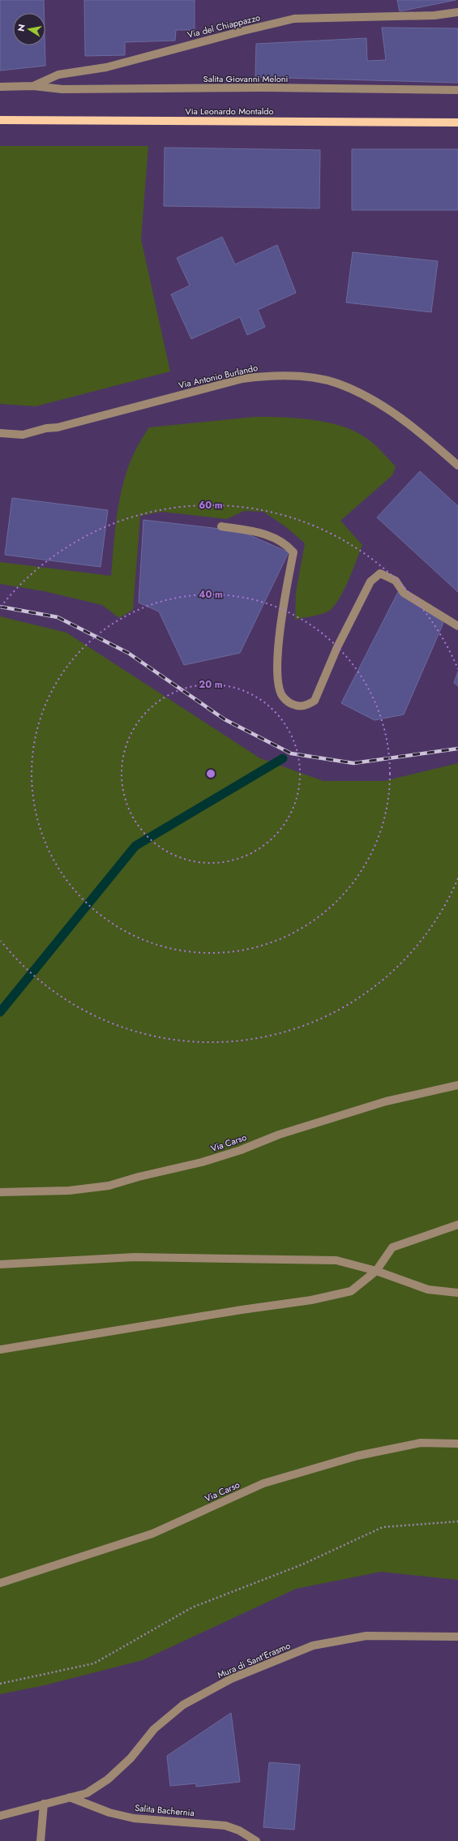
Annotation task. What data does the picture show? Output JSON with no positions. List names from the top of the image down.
{
  "streets": {
    "main road": ["Via Leonardo Montaldo"],
    "street": [
      "Via del Chiappazzo",
      "Salita Giovanni Meloni",
      "Via Antonio Burlando",
      "Via Carso",
      "Mura di Sant'Erasmo",
      "Salita Bachernia"
    ]
  },
  "crossings": [
    ["Via del Chiappazzo", "Salita Giovanni Meloni"],
    ["Mura di Sant'Erasmo", "Salita Bachernia"]
  ],
  "north": "left",
  "rings": ["60 m", "40 m", "20 m"]
}
